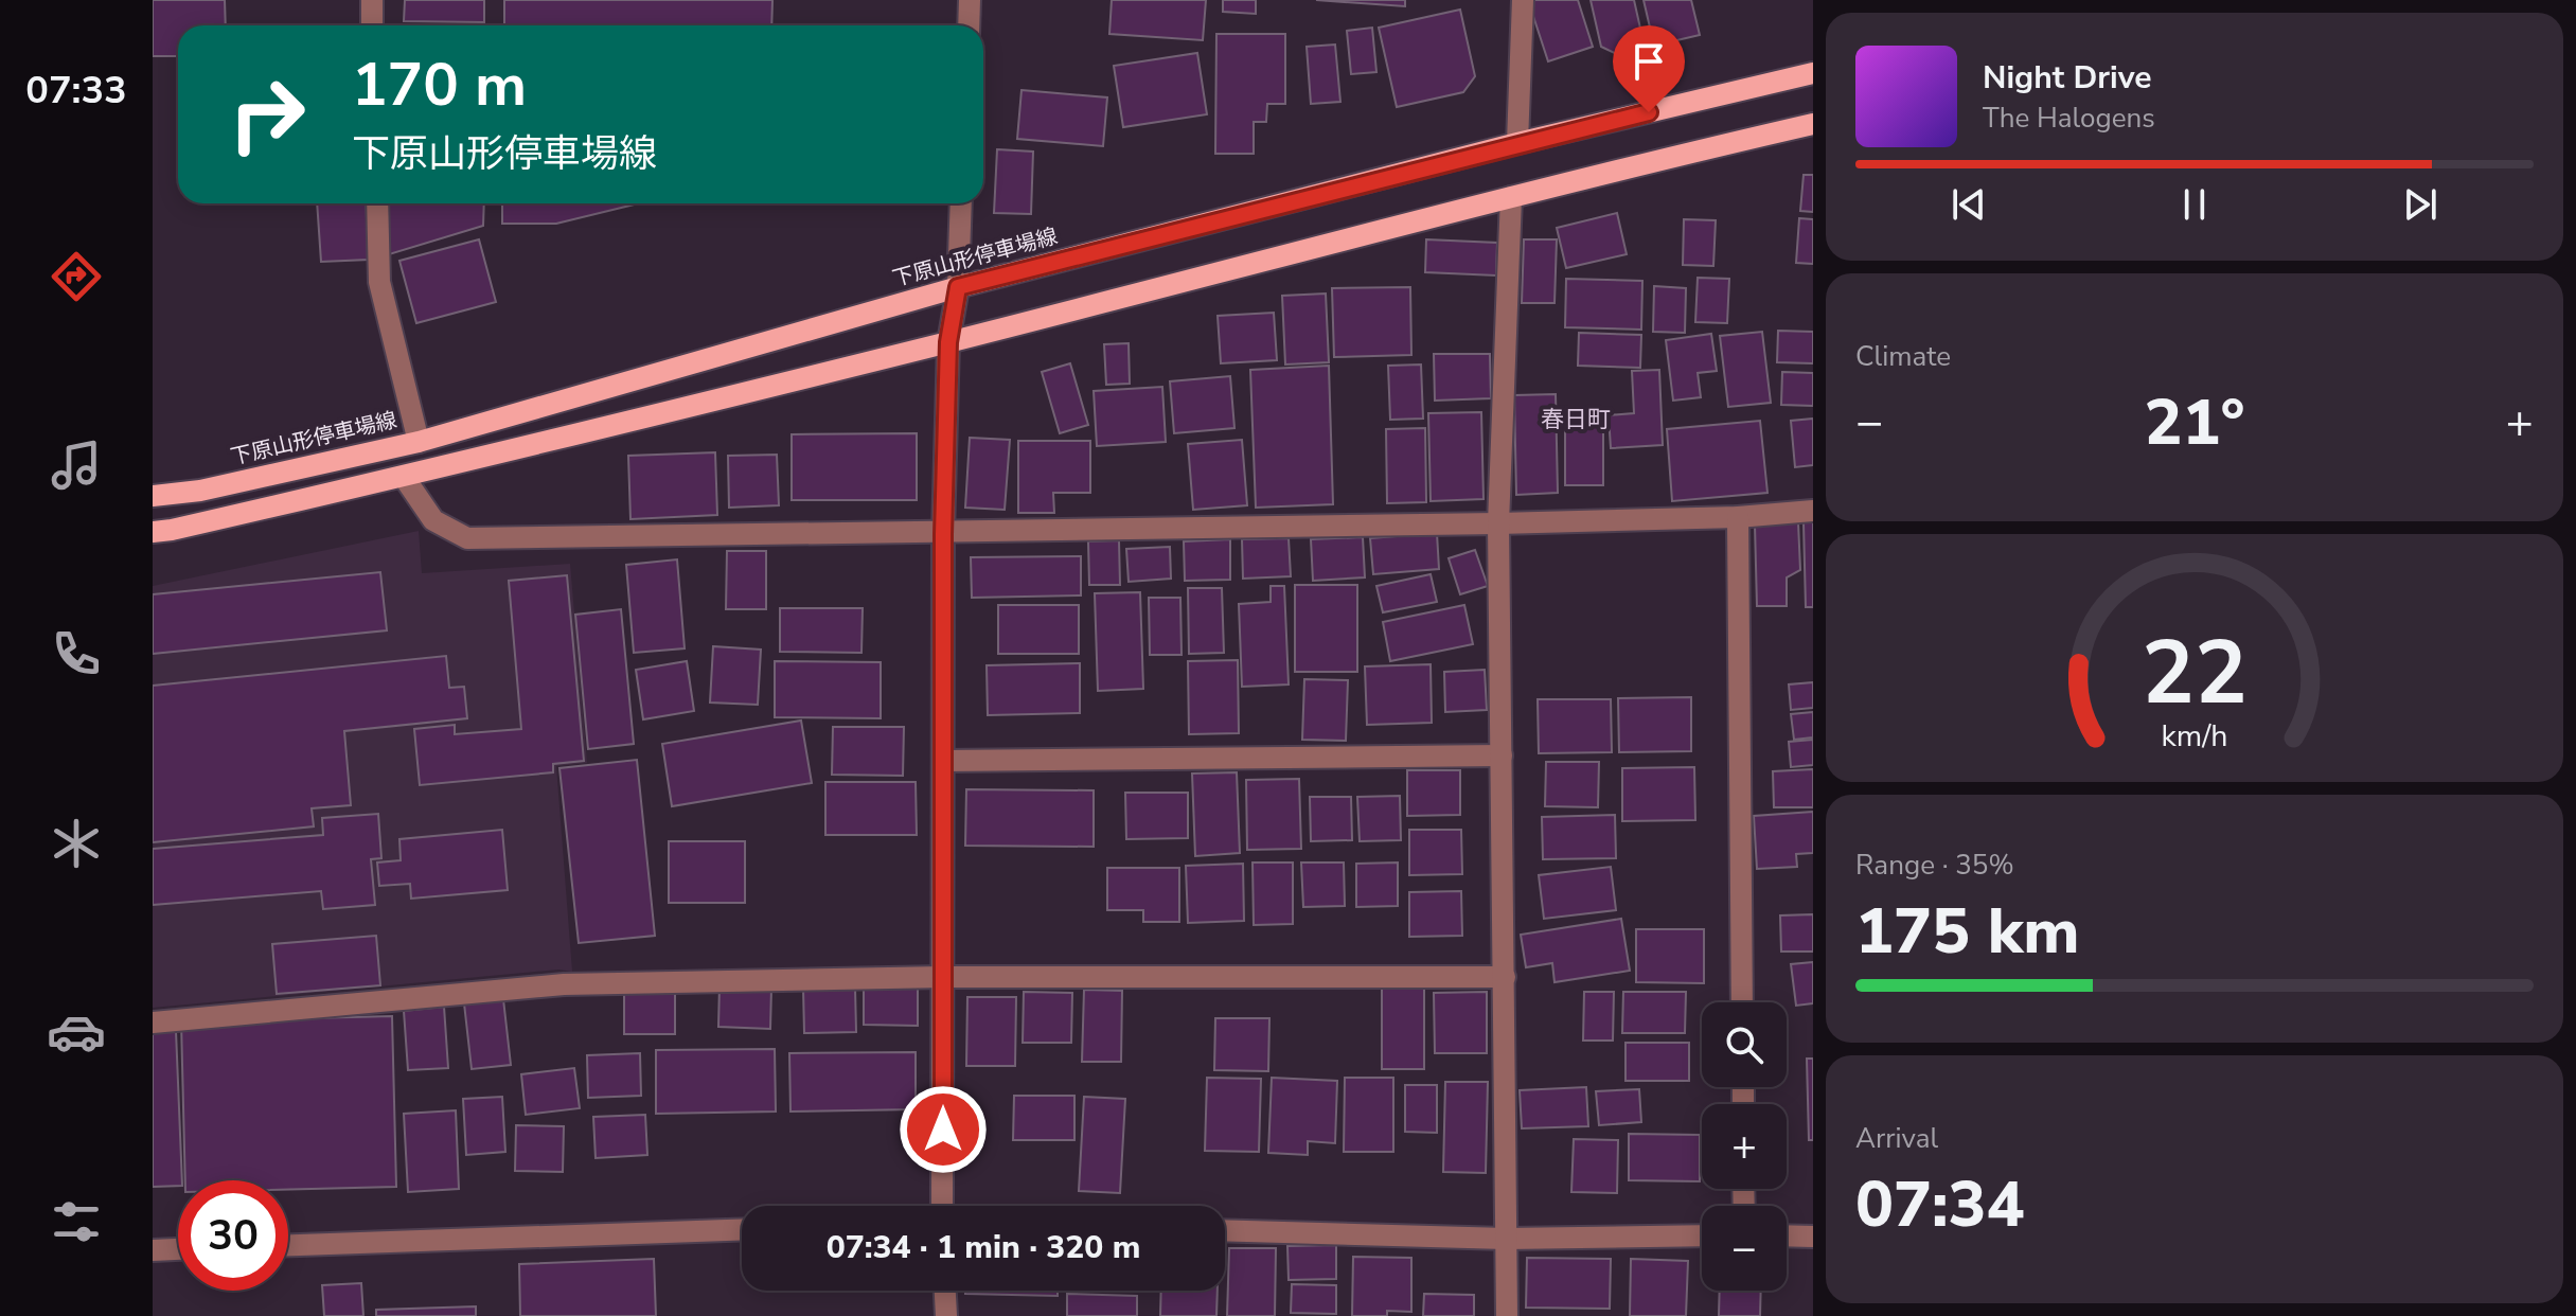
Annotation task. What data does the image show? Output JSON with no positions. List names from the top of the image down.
{
  "streets": {
    "main road": ["下原山形停車場線"]
  },
  "districts": ["春日町"],
  "page": {
    "tabs": "07:33",
    "turn": ["170 m", "下原山形停車場線"],
    "song": ["Night Drive", "The Halogens"],
    "tile": [
      "Climate",
      ["Range · 35%", "175 km"],
      ["Arrival", "07:34"]
    ],
    "heat": ["−", "21°", "+"],
    "map_buttons": ["+", "−"],
    "limit": "30",
    "trip": "07:34 · 1 min · 320 m",
    "gauge": ["22", "km/h"]
  }
}
